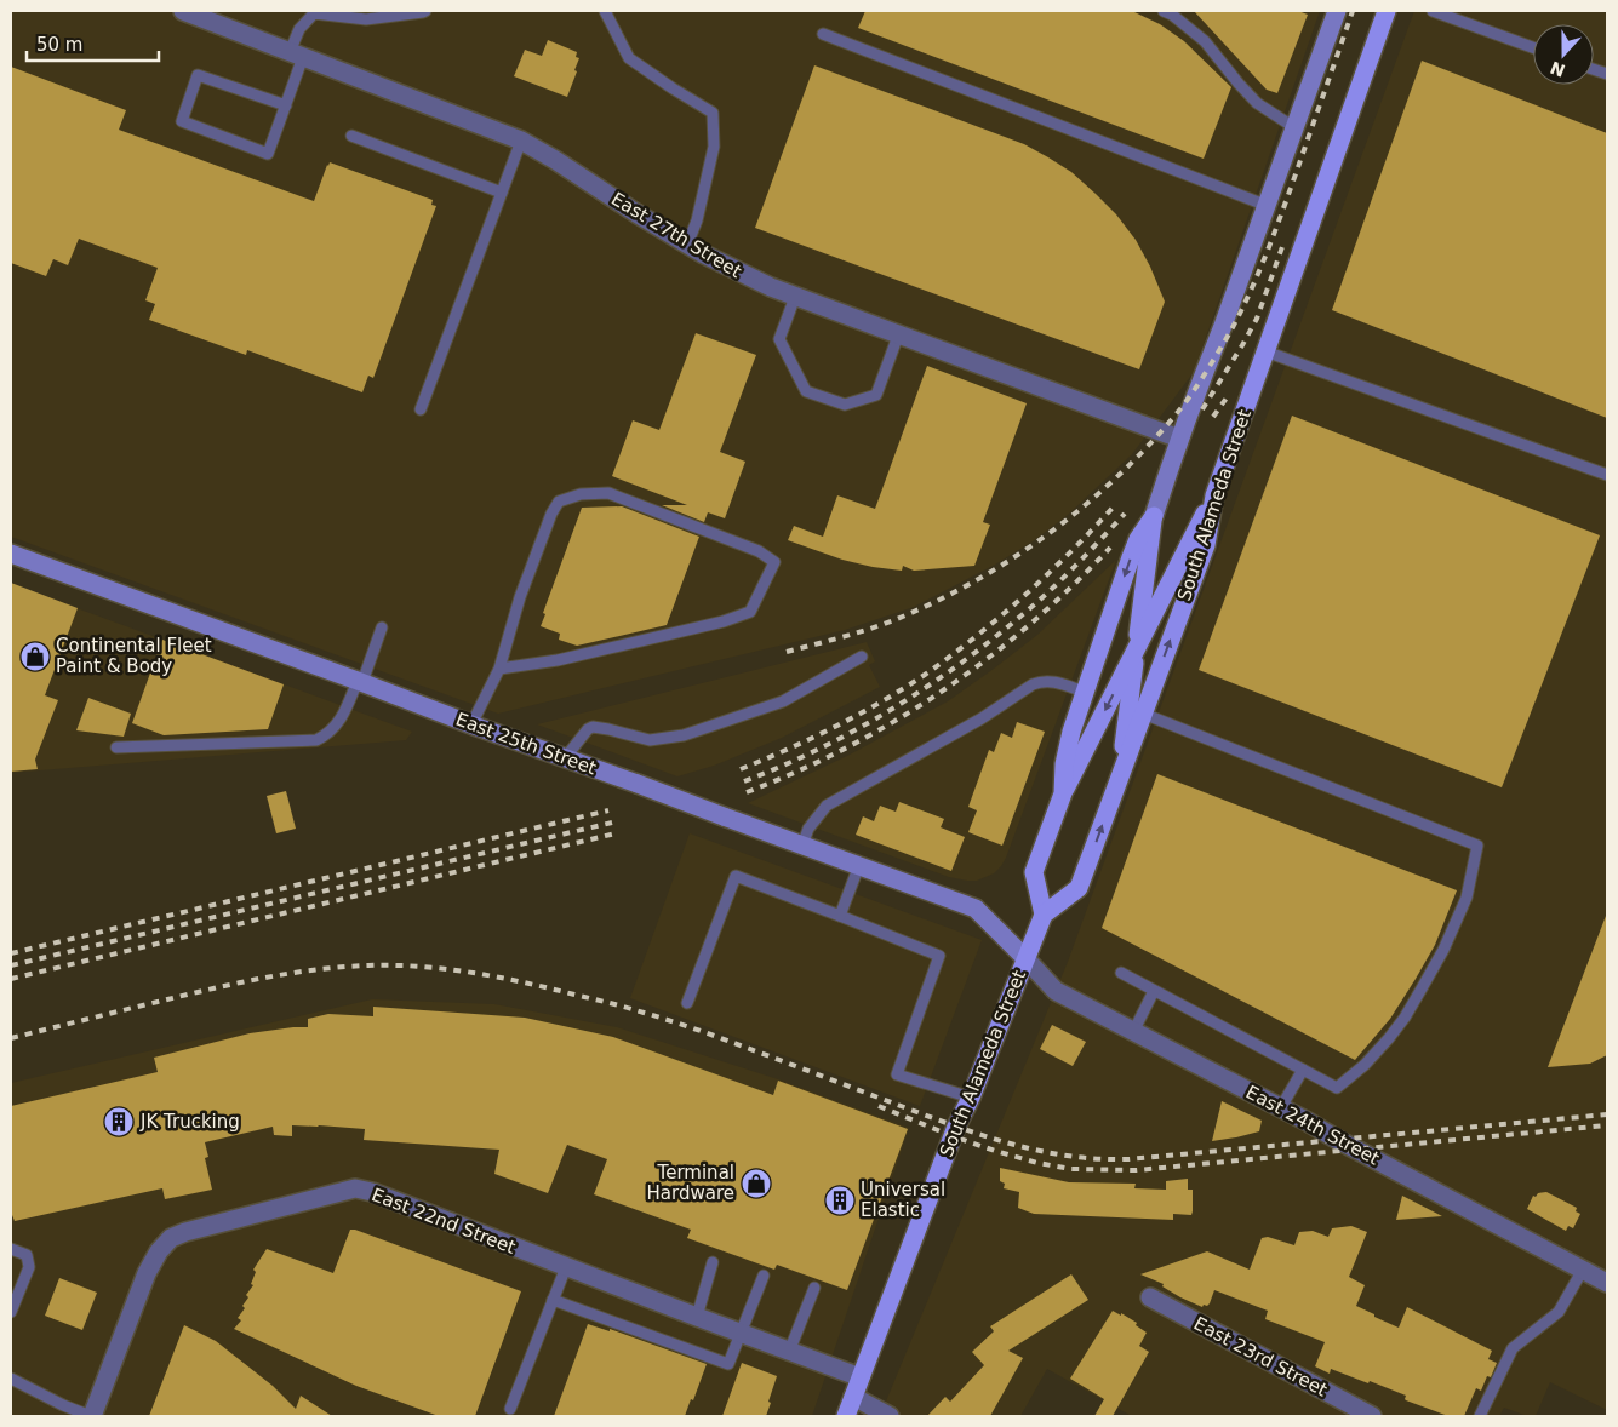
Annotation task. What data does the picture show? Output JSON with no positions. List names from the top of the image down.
{
  "streets": {
    "main road": ["South Alameda Street"],
    "street": [
      "East 27th Street",
      "East 25th Street",
      "East 24th Street",
      "East 22nd Street",
      "East 23rd Street"
    ]
  },
  "crossings": [
    ["South Alameda Street", "East 25th Street"],
    ["South Alameda Street", "East 24th Street"],
    ["South Alameda Street", "East 22nd Street"],
    ["East 25th Street", "East 24th Street"]
  ],
  "places": {
    "shop": ["Continental Fleet Paint & Body", "Terminal Hardware"],
    "building": ["JK Trucking", "Universal Elastic"]
  },
  "scale_bar": "50 m",
  "north": "bottom"
}
